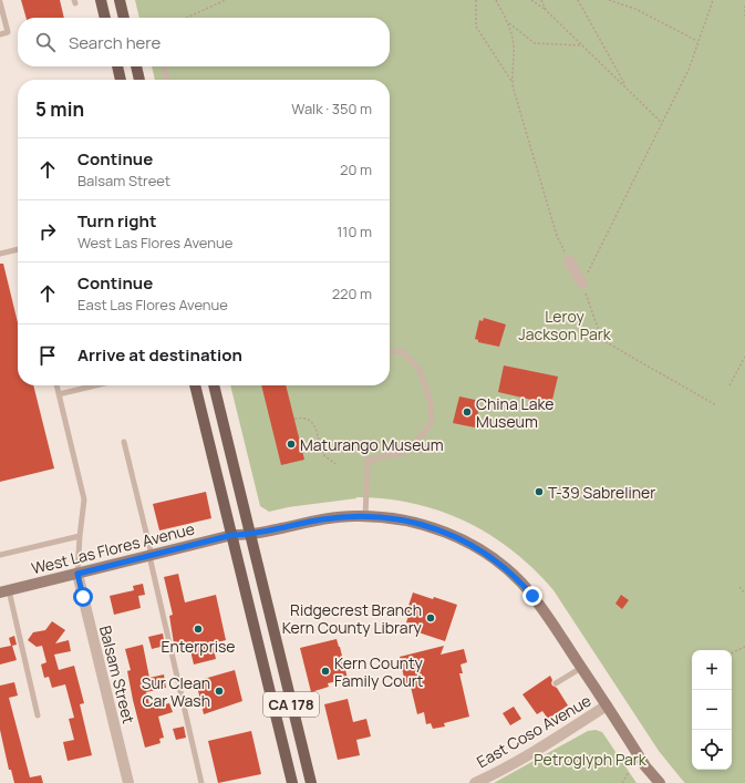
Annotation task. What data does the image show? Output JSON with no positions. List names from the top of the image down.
{
  "streets": {
    "main road": ["CA 178"],
    "street": ["West Las Flores Avenue", "Balsam Street", "East Coso Avenue"]
  },
  "crossings": [
    ["West Las Flores Avenue", "Balsam Street"],
    ["West Las Flores Avenue", "CA 178"],
    ["West Las Flores Avenue", "East Coso Avenue"]
  ],
  "parks": ["Leroy Jackson Park", "Petroglyph Park"],
  "places": [
    "China Lake Museum",
    "Maturango Museum",
    "T-39 Sabreliner",
    "Ridgecrest Branch Kern County Library",
    "Enterprise",
    "Kern County Family Court",
    "Sur Clean Car Wash"
  ],
  "page": {
    "search": "Search here",
    "heading": ["5 min", "Walk · 350 m"],
    "list": [
      ["Continue", "Balsam Street", "20 m"],
      ["Turn right", "West Las Flores Avenue", "110 m"],
      ["Continue", "East Las Flores Avenue", "220 m"],
      "Arrive at destination"
    ],
    "map_buttons": ["+", "−"]
  }
}
